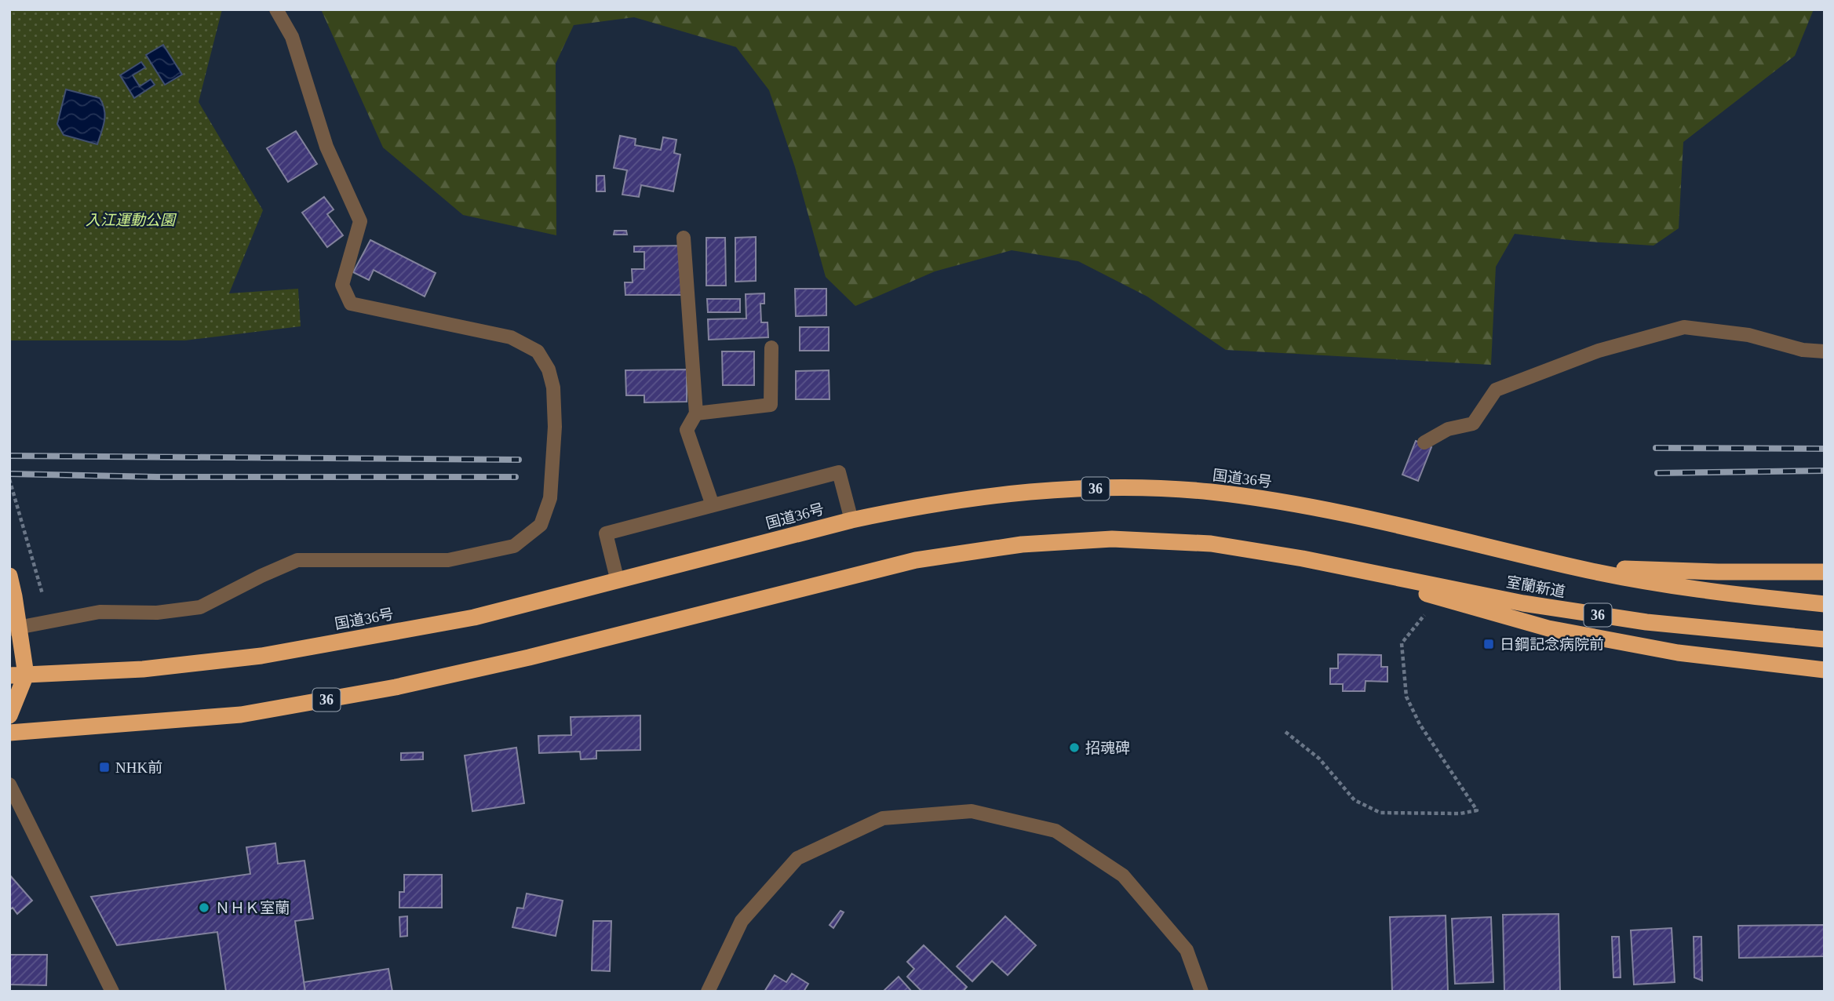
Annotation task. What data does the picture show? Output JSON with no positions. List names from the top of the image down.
{
  "streets": {
    "highway": ["国道36号", "36", "室蘭新道"]
  },
  "crossings": [
    ["国道36号", "室蘭新道"],
    ["36", "室蘭新道"]
  ],
  "parks": ["入江運動公園"],
  "places": {
    "transit": ["日鋼記念病院前", "NHK前"],
    "other": ["招魂碑", "ＮＨＫ室蘭"]
  }
}
